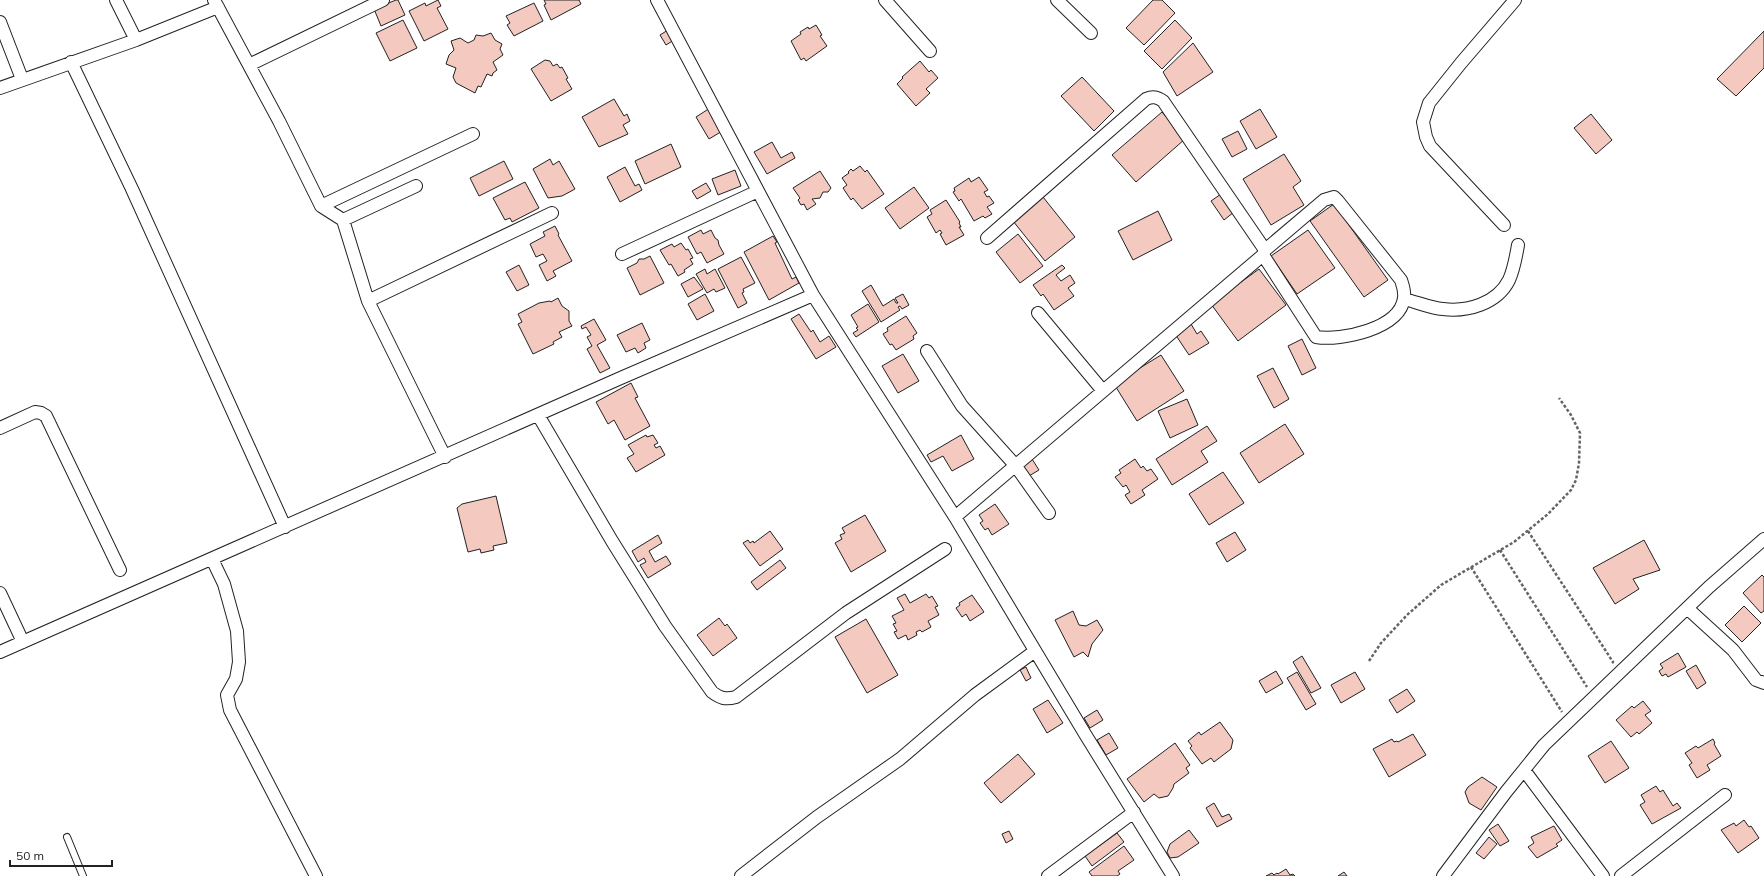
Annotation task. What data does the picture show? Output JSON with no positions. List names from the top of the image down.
{
  "scale_bar": "50 m"
}
